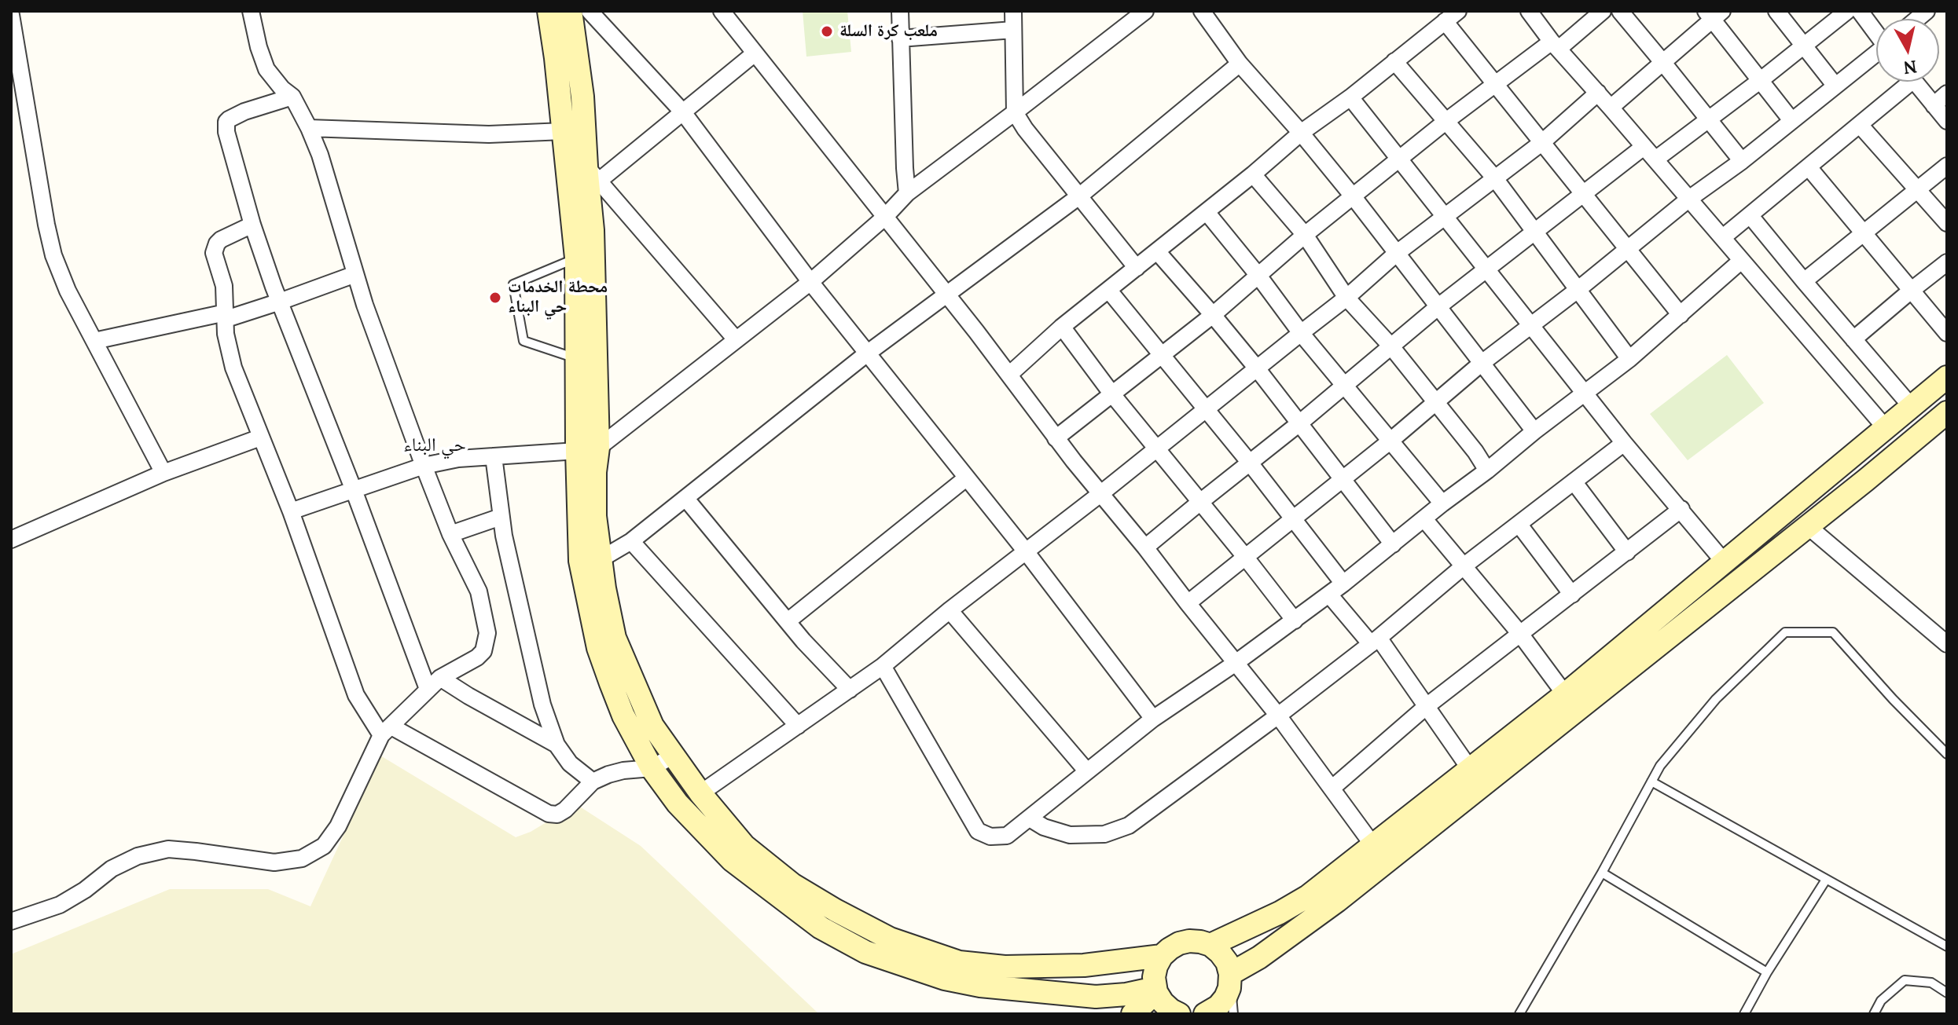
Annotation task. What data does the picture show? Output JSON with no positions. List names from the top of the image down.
{
  "districts": ["حي البناء"],
  "places": ["ملعب كرة السلة", "محطة الخدمات حي البناء"],
  "north": "bottom"
}
